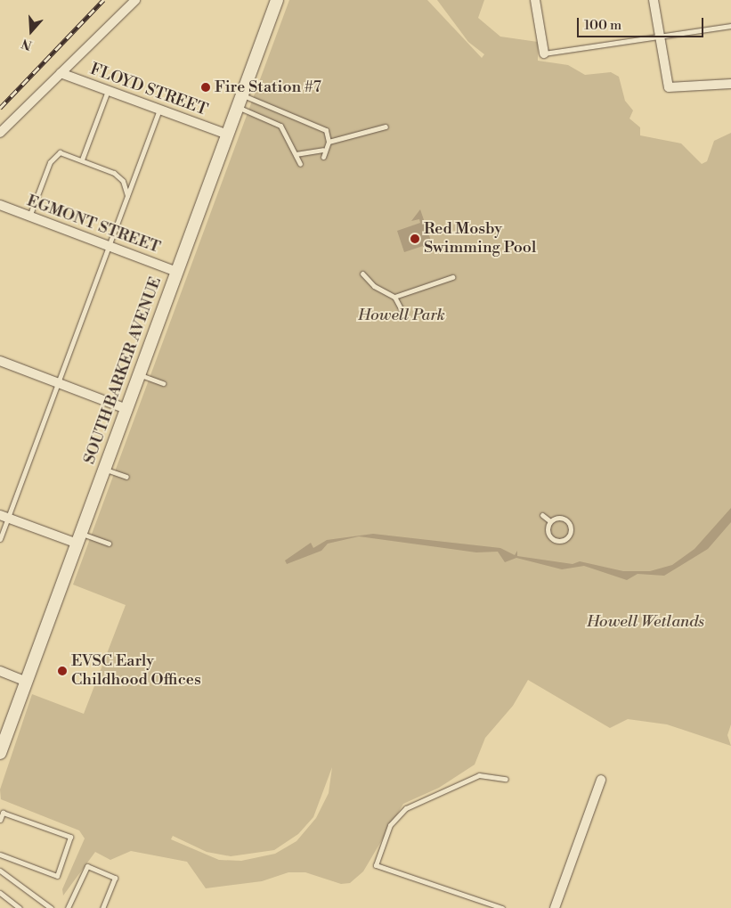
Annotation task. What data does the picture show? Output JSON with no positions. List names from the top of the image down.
{
  "streets": {
    "main road": ["SOUTH BARKER AVENUE"],
    "street": ["FLOYD STREET", "EGMONT STREET"]
  },
  "crossings": [
    ["FLOYD STREET", "SOUTH BARKER AVENUE"],
    ["EGMONT STREET", "SOUTH BARKER AVENUE"]
  ],
  "parks": ["Howell Park", "Howell Wetlands"],
  "places": ["Fire Station #7", "Red Mosby Swimming Pool", "EVSC Early Childhood Offices"],
  "scale_bar": "100 m",
  "north": "bottom"
}
